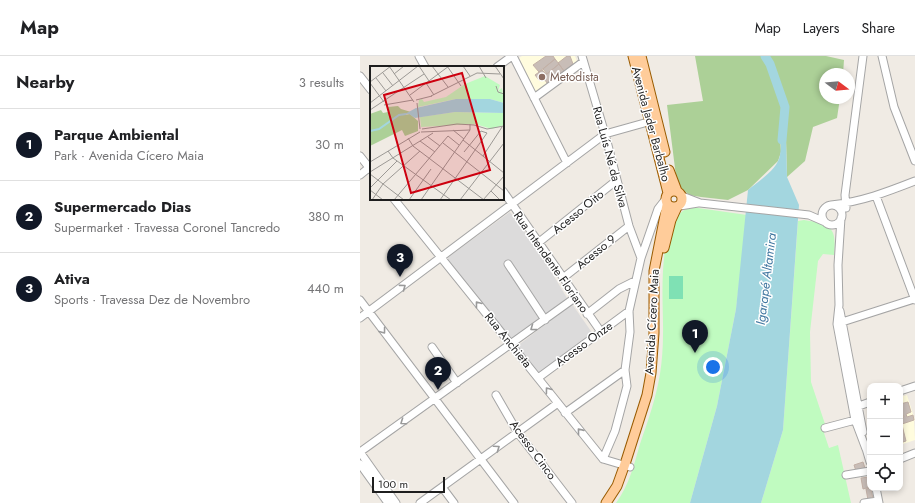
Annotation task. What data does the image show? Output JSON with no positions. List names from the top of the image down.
{
  "streets": {
    "main road": ["Avenida Jader Barbalho", "Avenida Cícero Maia"],
    "street": [
      "Rua Luís Né da Silva",
      "Acesso Oito",
      "Acesso 9",
      "Rua Intendente Floriano",
      "Rua Anchieta",
      "Acesso Onze",
      "Acesso Cinco"
    ]
  },
  "crossings": [
    ["Avenida Jader Barbalho", "Rua Luís Né da Silva"],
    ["Avenida Jader Barbalho", "Avenida Cícero Maia"],
    ["Avenida Jader Barbalho", "Rua Anchieta"],
    ["Avenida Jader Barbalho", "Acesso Onze"],
    ["Rua Luís Né da Silva", "Acesso Oito"],
    ["Rua Luís Né da Silva", "Acesso 9"],
    ["Acesso Oito", "Rua Intendente Floriano"],
    ["Acesso 9", "Rua Intendente Floriano"],
    ["Rua Intendente Floriano", "Acesso Onze"],
    ["Avenida Cícero Maia", "Rua Anchieta"],
    ["Rua Anchieta", "Acesso Onze"]
  ],
  "water": ["Igarapé Altamira"],
  "places": ["Metodista"],
  "scale_bar": "100 m",
  "north": "right",
  "page": {
    "header": "Map",
    "nav": ["Map", "Layers", "Share"],
    "heading": ["Nearby", "3 results"],
    "list": [
      {
        "mark": "1",
        "name": "Parque Ambiental",
        "note": "Park · Avenida Cícero Maia",
        "value": "30 m"
      },
      {
        "mark": "2",
        "name": "Supermercado Dias",
        "note": "Supermarket · Travessa Coronel Tancredo",
        "value": "380 m"
      },
      {
        "mark": "3",
        "name": "Ativa",
        "note": "Sports · Travessa Dez de Novembro",
        "value": "440 m"
      }
    ],
    "pins": ["3", "1", "2"],
    "map_buttons": ["+", "−"],
    "scale": "100 m"
  }
}
